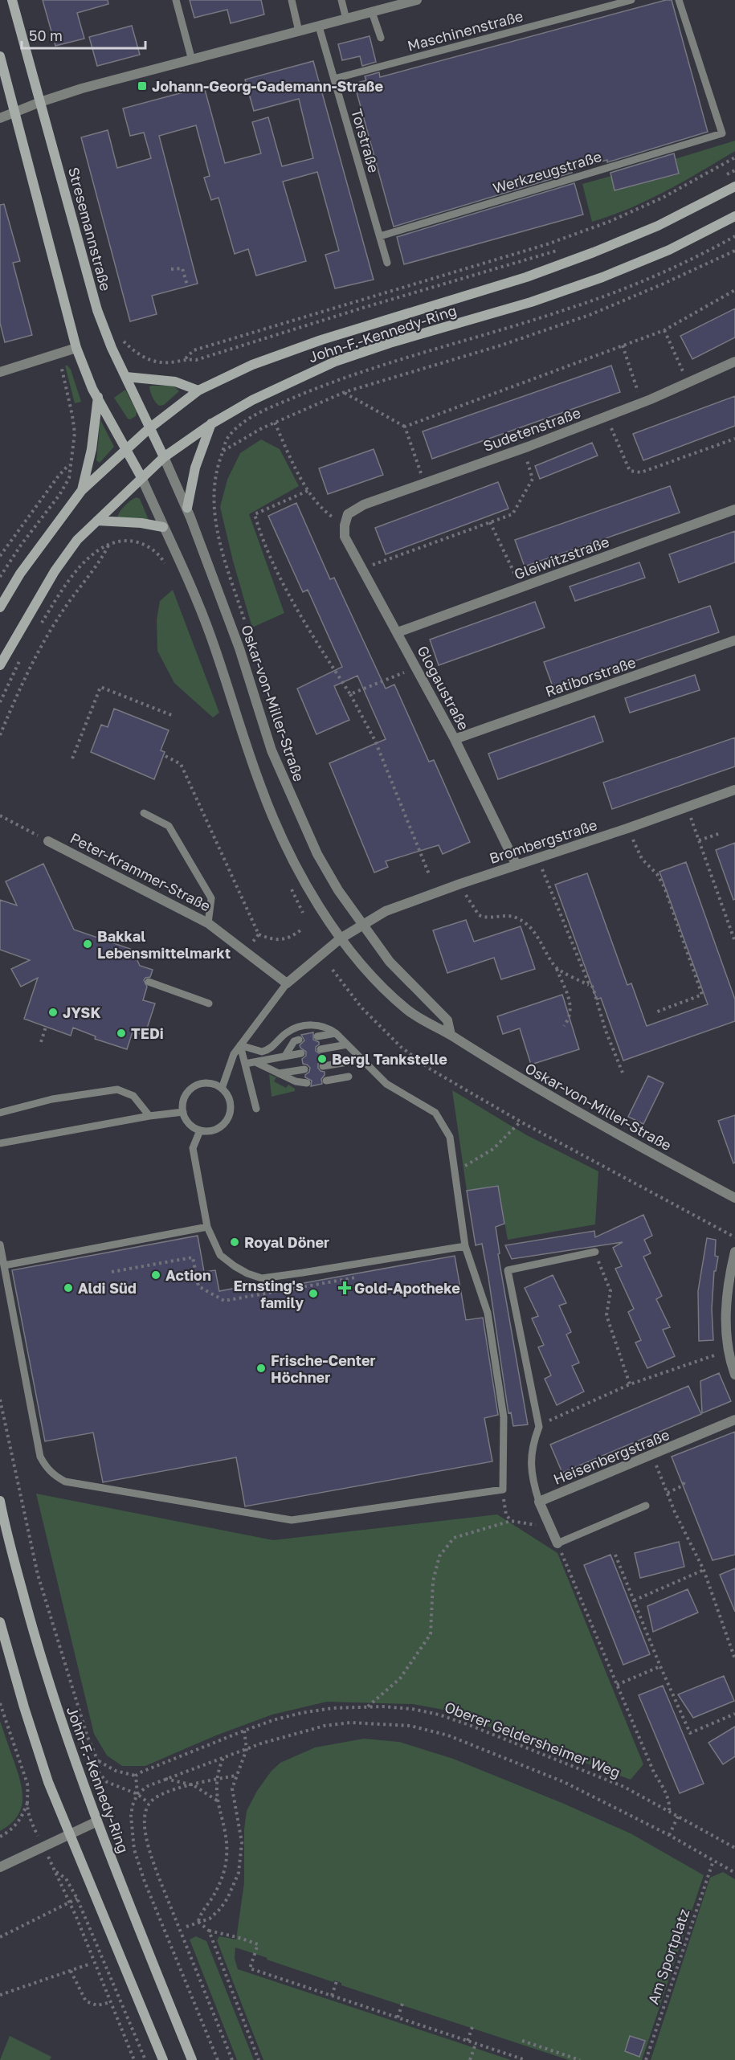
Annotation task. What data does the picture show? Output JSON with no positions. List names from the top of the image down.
{
  "streets": {
    "main road": ["Stresemannstraße", "John-F.-Kennedy-Ring"],
    "street": [
      "Sudetenstraße",
      "Gleiwitzstraße",
      "Ratiborstraße",
      "Glogaustraße",
      "Oskar-von-Miller-Straße",
      "Brombergstraße",
      "Peter-Krammer-Straße",
      "Heisenbergstraße"
    ],
    "lane": ["Maschinenstraße", "Torstraße", "Werkzeugstraße"],
    "path": ["Oberer Geldersheimer Weg", "Am Sportplatz"]
  },
  "crossings": [
    ["Maschinenstraße", "Torstraße"],
    ["Torstraße", "Werkzeugstraße"],
    ["Stresemannstraße", "John-F.-Kennedy-Ring"],
    ["Stresemannstraße", "Oskar-von-Miller-Straße"],
    ["John-F.-Kennedy-Ring", "Oskar-von-Miller-Straße"],
    ["Sudetenstraße", "Glogaustraße"],
    ["Gleiwitzstraße", "Glogaustraße"],
    ["Ratiborstraße", "Glogaustraße"],
    ["Glogaustraße", "Brombergstraße"],
    ["Oskar-von-Miller-Straße", "Brombergstraße"]
  ],
  "places": {
    "transit": ["Johann-Georg-Gademann-Straße"],
    "other": [
      "Bakkal Lebensmittelmarkt",
      "JYSK",
      "TEDi",
      "Bergl Tankstelle",
      "Royal Döner",
      "Action",
      "Aldi Süd",
      "Ernsting's family",
      "Frische-Center Höchner"
    ],
    "health": ["Gold-Apotheke"]
  },
  "scale_bar": "50 m"
}
